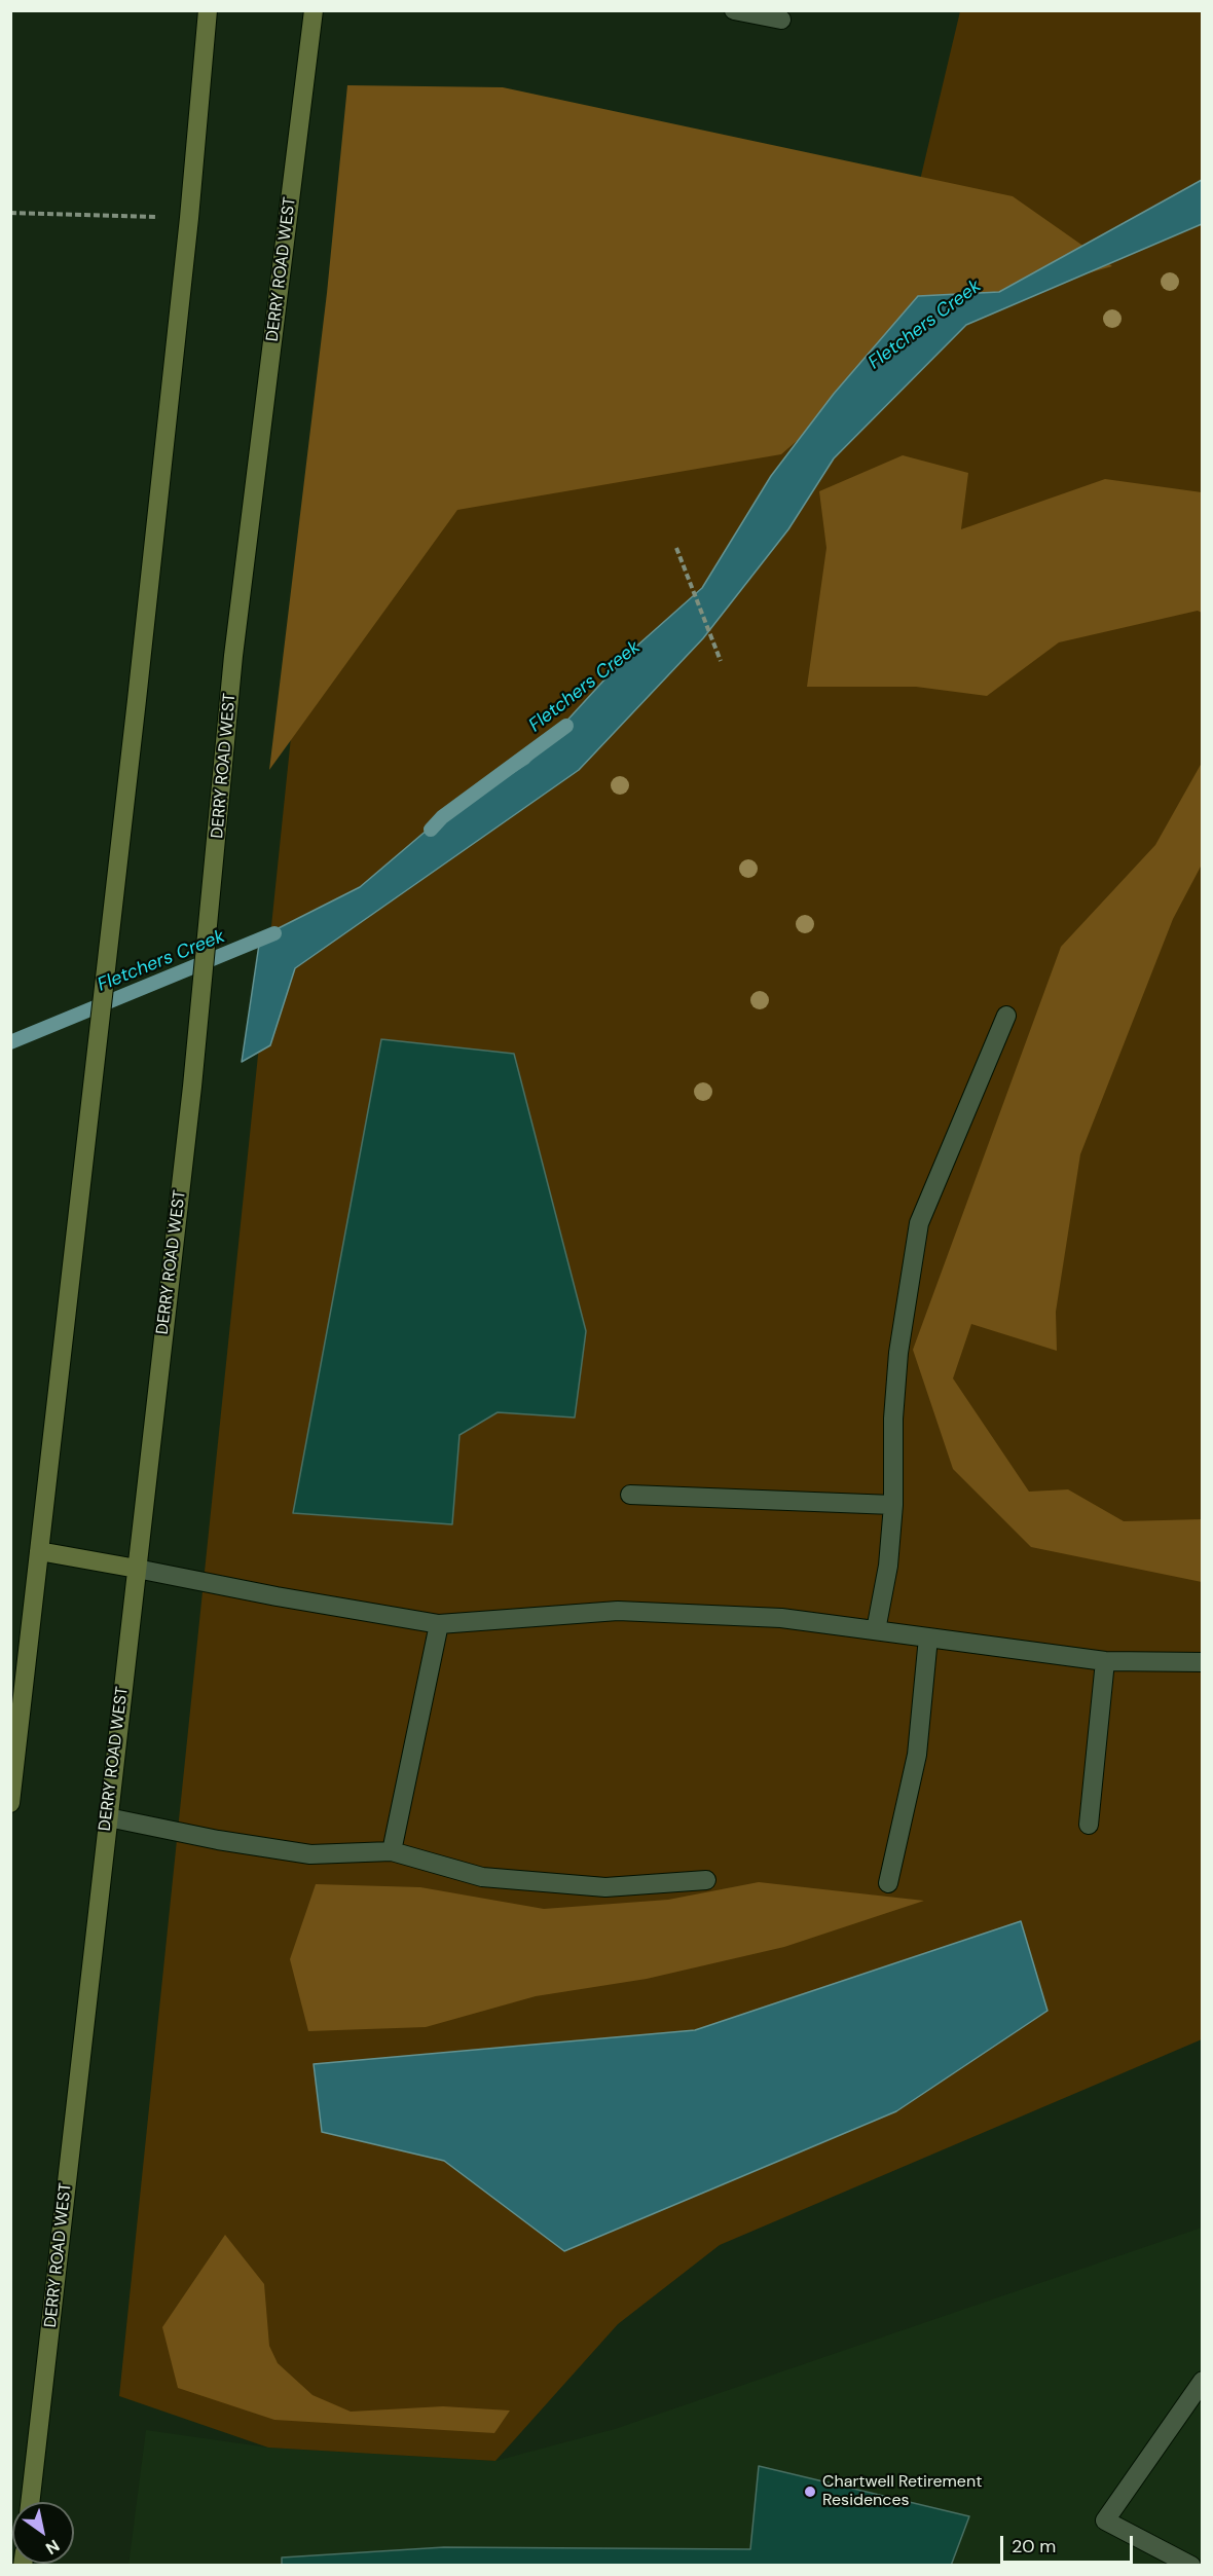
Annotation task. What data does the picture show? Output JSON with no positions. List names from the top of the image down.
{
  "streets": {
    "main road": ["DERRY ROAD WEST"]
  },
  "water": ["Fletchers Creek"],
  "places": ["Chartwell Retirement Residences"],
  "scale_bar": "20 m",
  "north": "bottom right"
}
